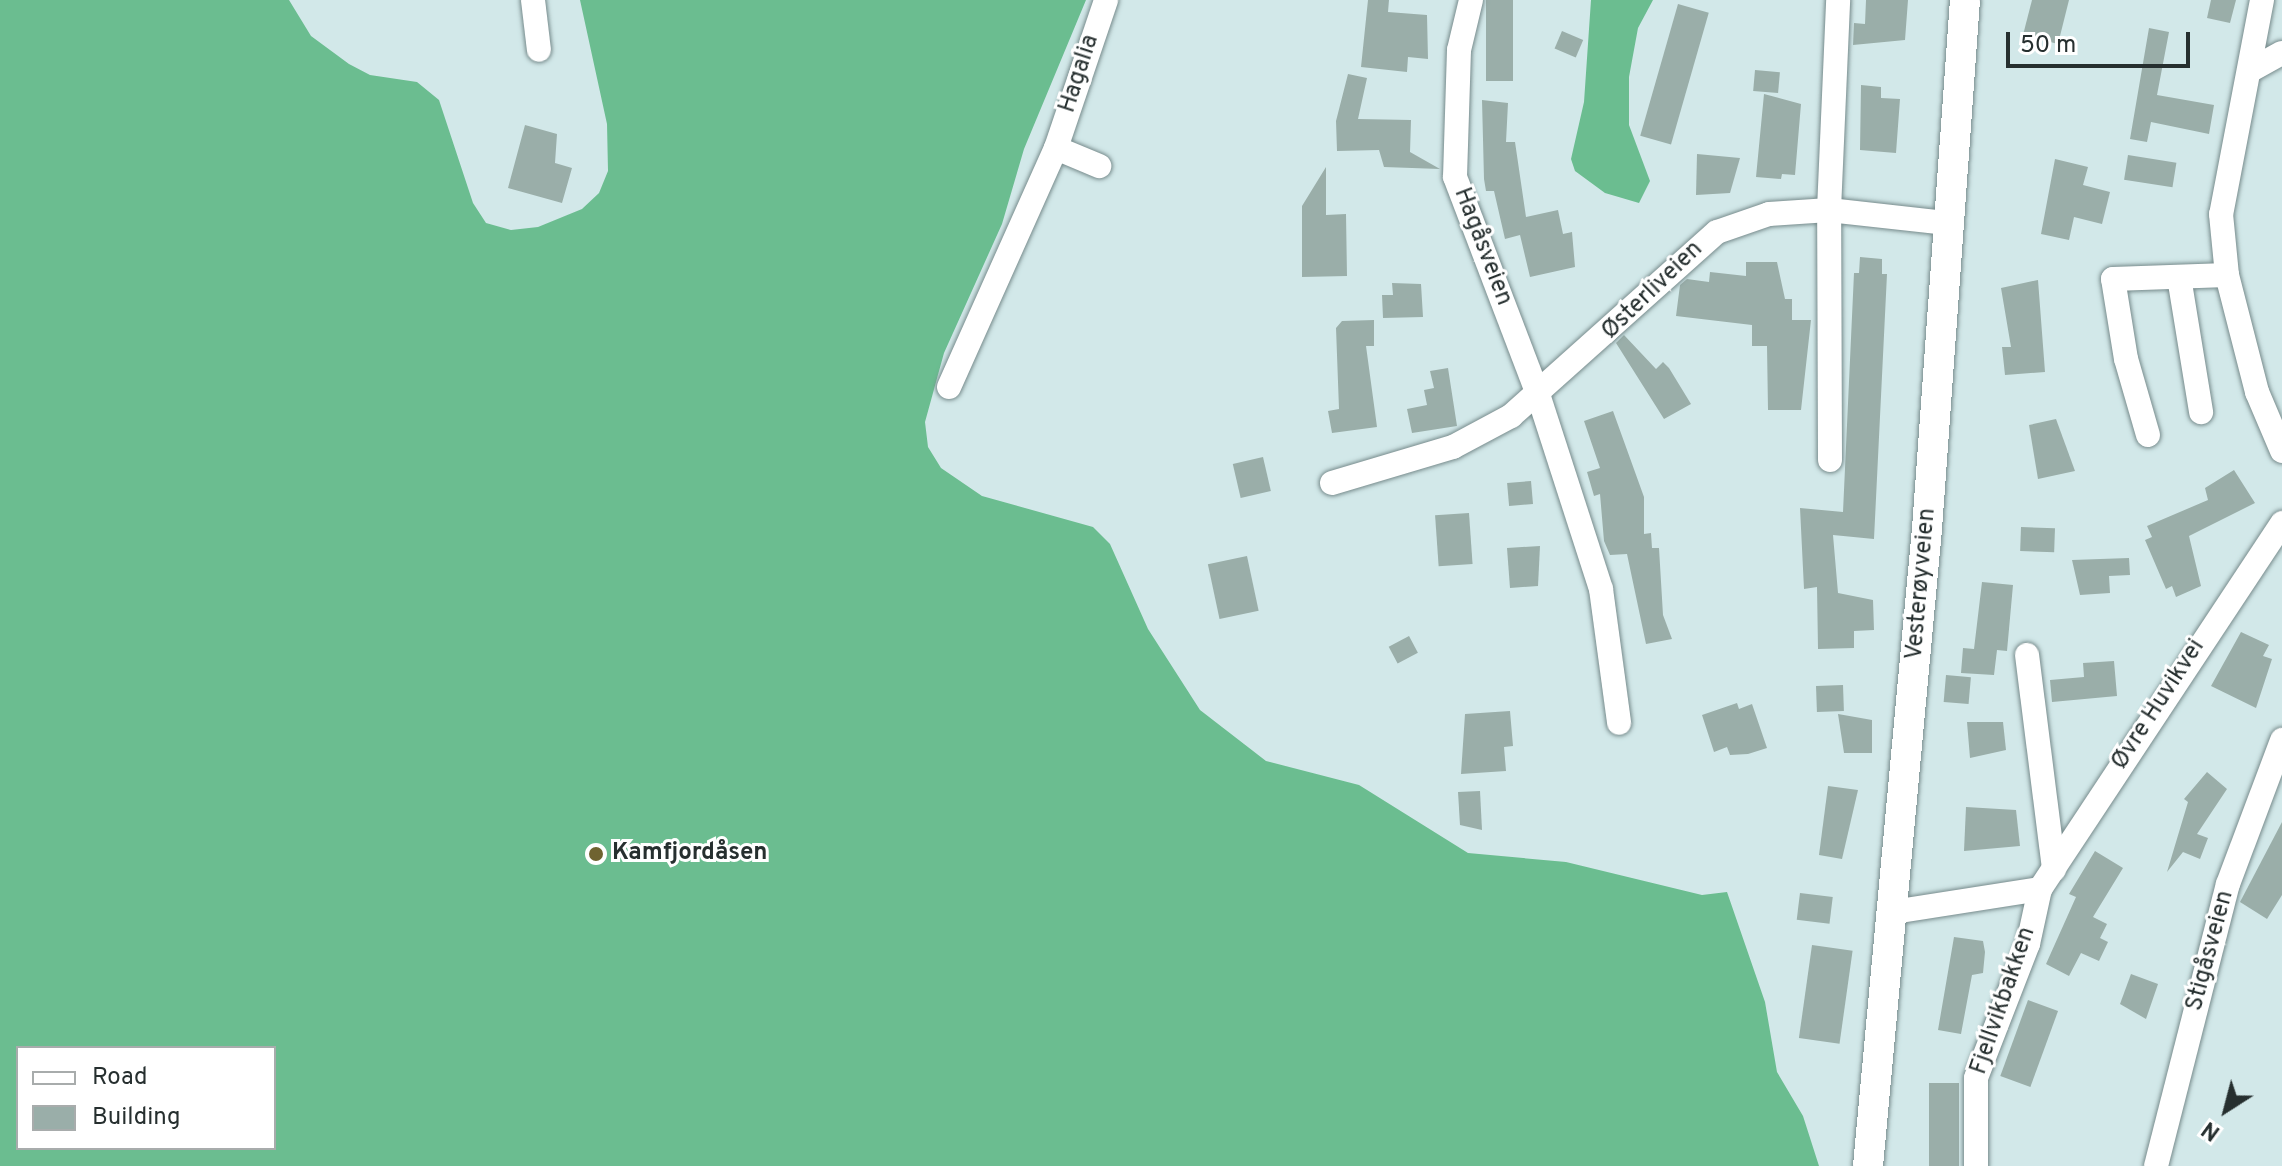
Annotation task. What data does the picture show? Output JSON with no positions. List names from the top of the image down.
{
  "streets": {
    "main road": ["Vesterøyveien"],
    "street": [
      "Hagalia",
      "Hagåsveien",
      "Østerliveien",
      "Øvre Huvikvei",
      "Stigåsveien",
      "Fjellvikbakken"
    ]
  },
  "crossings": [
    ["Hagåsveien", "Østerliveien"],
    ["Østerliveien", "Vesterøyveien"],
    ["Vesterøyveien", "Fjellvikbakken"],
    ["Øvre Huvikvei", "Fjellvikbakken"]
  ],
  "places": ["Kamfjordåsen"],
  "legend": ["Road", "Building"],
  "scale_bar": "50 m",
  "north": "bottom left"
}
